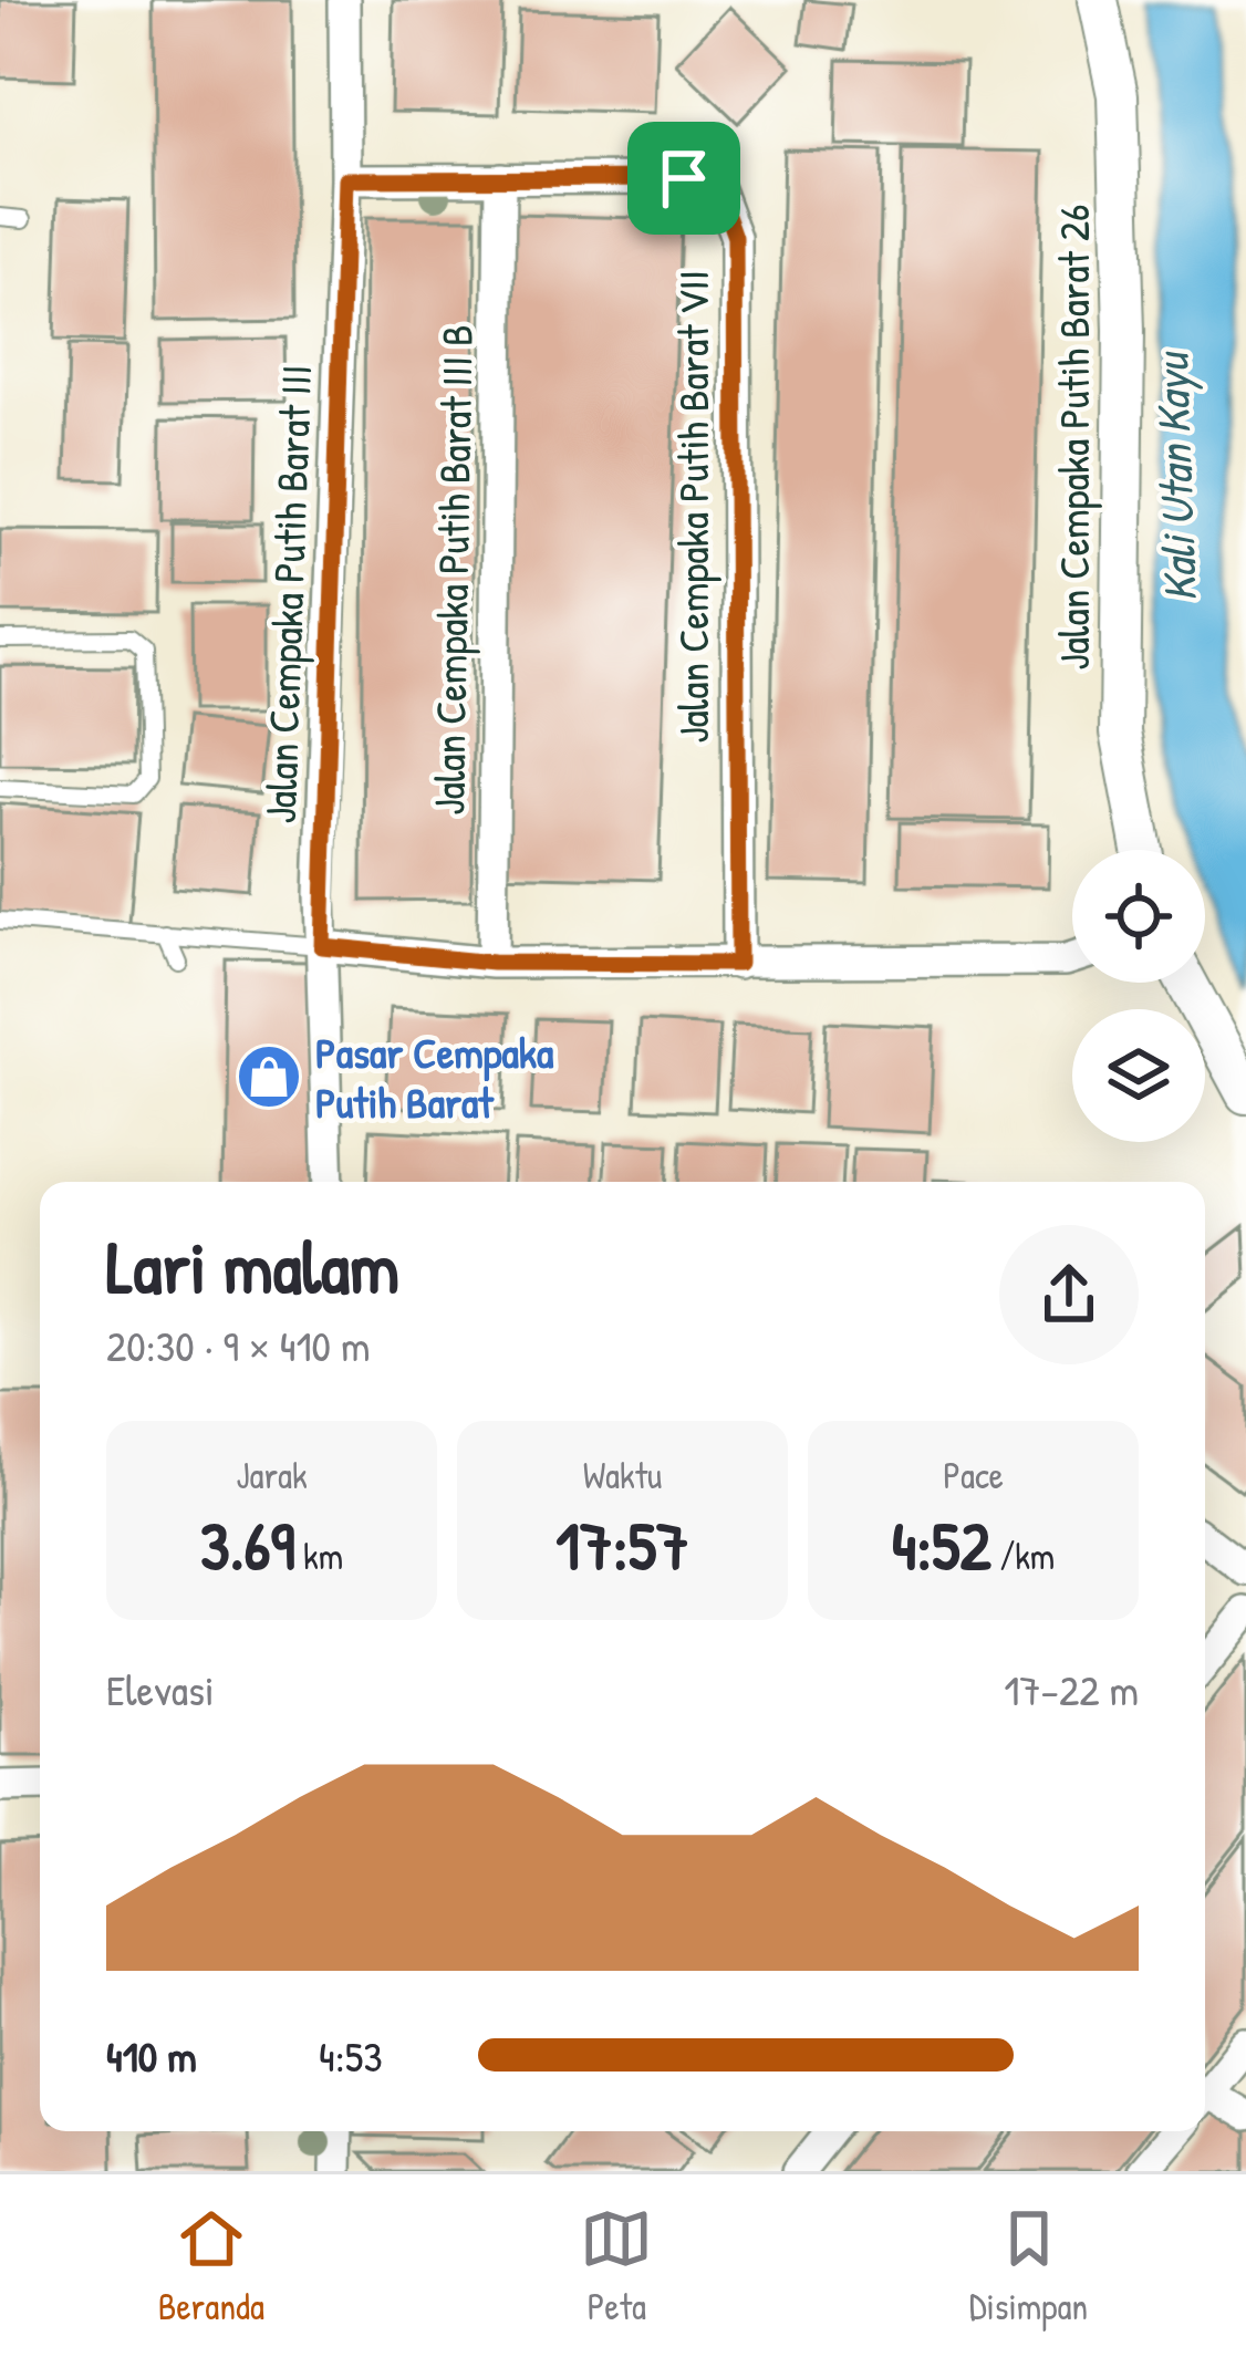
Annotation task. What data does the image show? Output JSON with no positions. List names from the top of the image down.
{
  "streets": {
    "street": [
      "Jalan Cempaka Putih Barat 26",
      "Jalan Cempaka Putih Barat VII",
      "Jalan Cempaka Putih Barat III B",
      "Jalan Cempaka Putih Barat III"
    ]
  },
  "crossings": [
    ["Jalan Cempaka Putih Barat VII", "Jalan Cempaka Putih Barat III B"],
    ["Jalan Cempaka Putih Barat VII", "Jalan Cempaka Putih Barat III"]
  ],
  "water": ["Kali Utan Kayu"],
  "places": {
    "shop": ["Pasar Cempaka Putih Barat"]
  },
  "page": {
    "heading": ["Lari malam", "20:30 · 9 × 410 m"],
    "stats": [
      ["Jarak", "3.69 km"],
      ["Waktu", "17:57"],
      ["Pace", "4:52 /km"]
    ],
    "chart": ["Elevasi", "17–22 m"],
    "list": [
      {
        "name": "410 m",
        "note": "4:53"
      }
    ],
    "tabs": ["Beranda", "Peta", "Disimpan"]
  }
}
